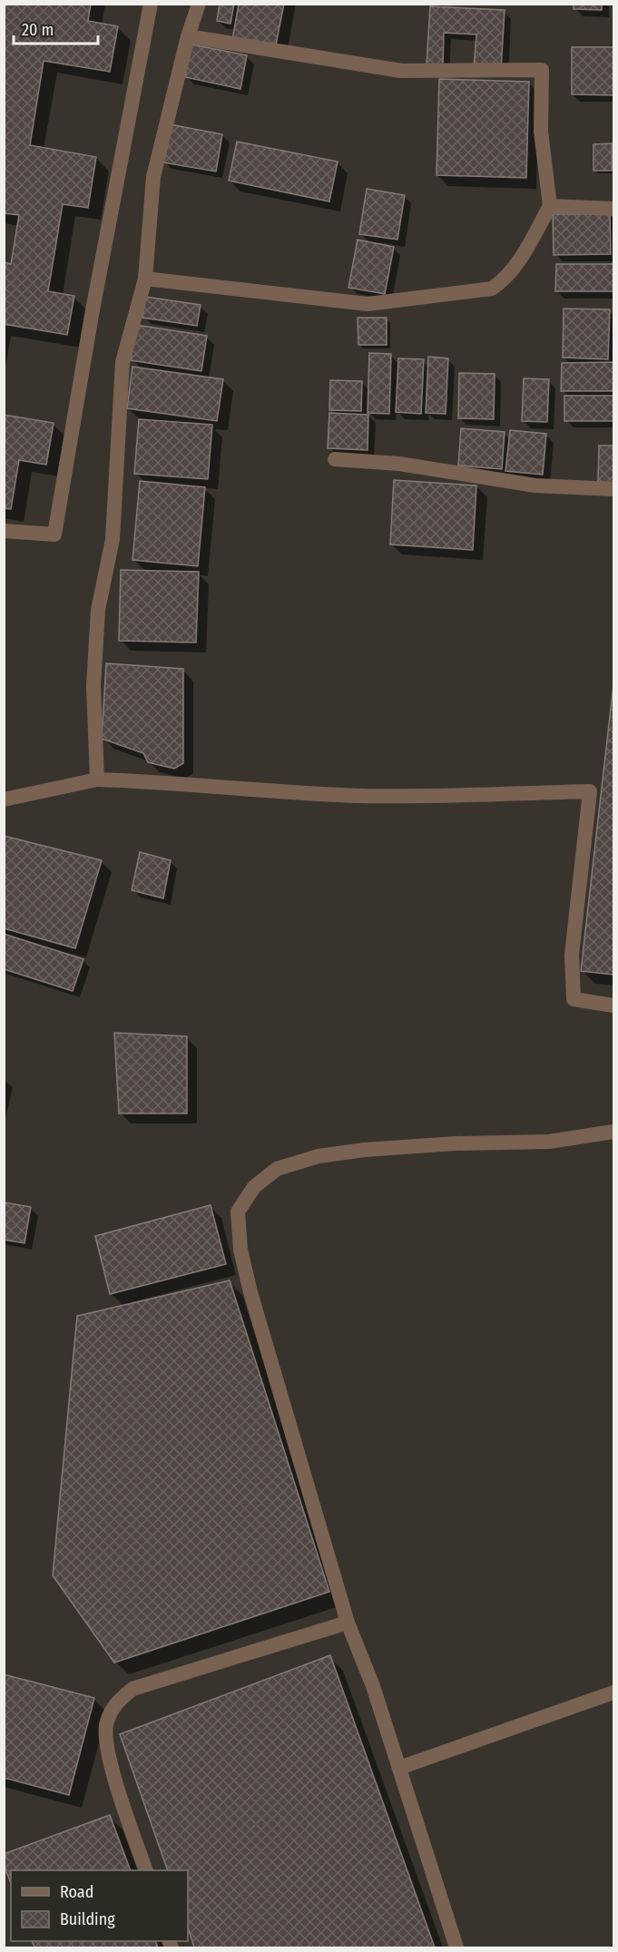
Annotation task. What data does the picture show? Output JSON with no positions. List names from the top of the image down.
{
  "legend": ["Road", "Building"],
  "scale_bar": "20 m"
}
